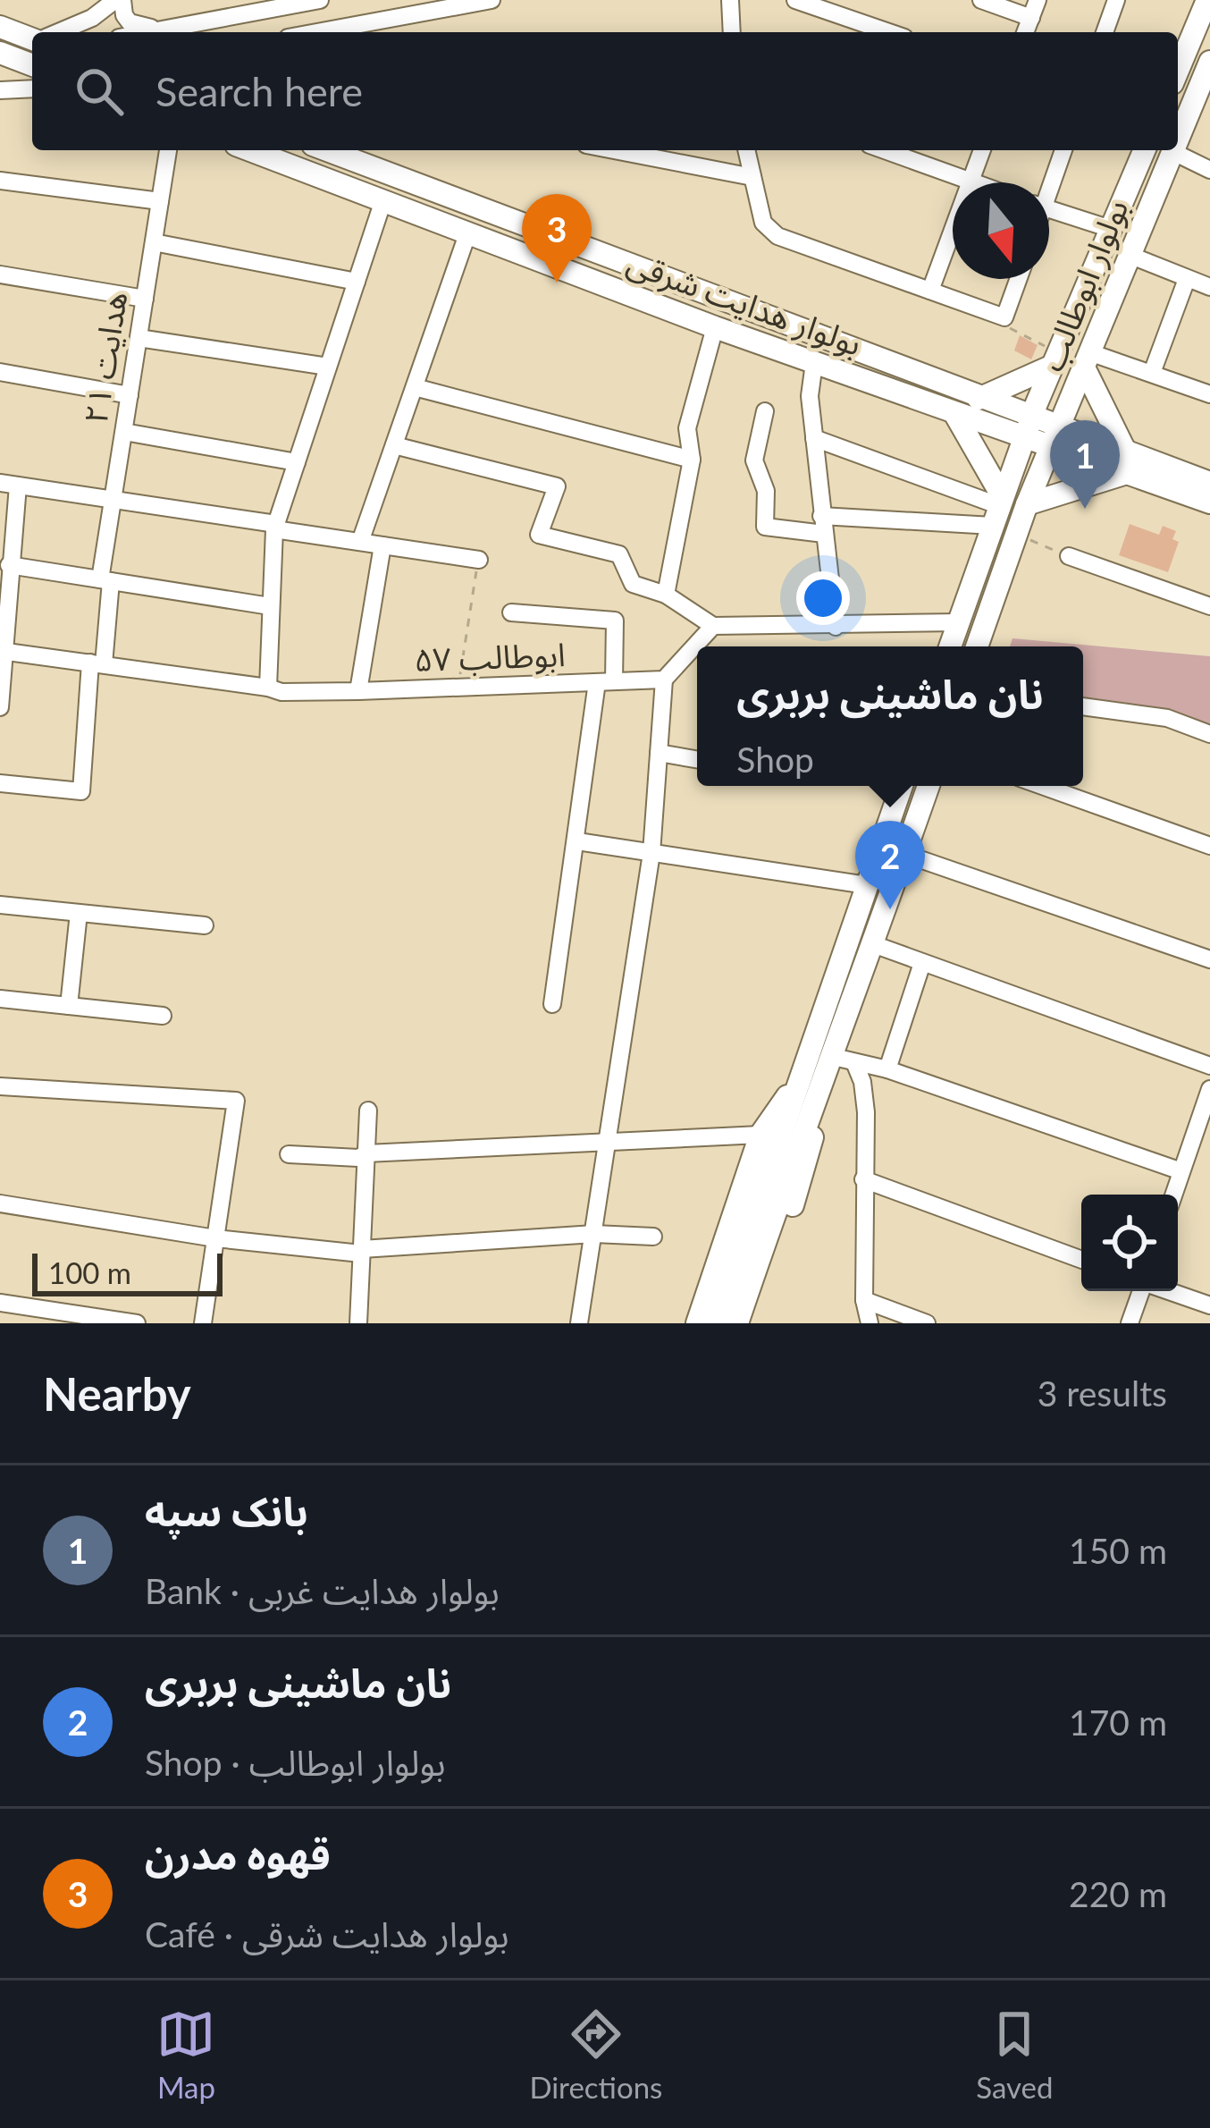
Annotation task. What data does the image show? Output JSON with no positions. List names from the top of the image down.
{
  "streets": {
    "main road": ["بولوار ابوطالب", "بولوار هدایت شرقی"],
    "street": ["هدایت ۲۱", "ابوطالب ۵۷"]
  },
  "crossings": [
    ["بولوار ابوطالب", "بولوار هدایت شرقی"],
    ["هدایت ۲۱", "ابوطالب ۵۷"]
  ],
  "scale_bar": "100 m",
  "north": "bottom",
  "page": {
    "search": "Search here",
    "pins": ["3", "1", "2"],
    "popup": ["نان ماشینی بربری", "Shop"],
    "scale": "100 m",
    "heading": ["Nearby", "3 results"],
    "list": [
      {
        "mark": "1",
        "name": "بانک سپه",
        "note": "Bank · بولوار هدایت غربی",
        "value": "150 m"
      },
      {
        "mark": "2",
        "name": "نان ماشینی بربری",
        "note": "Shop · بولوار ابوطالب",
        "value": "170 m"
      },
      {
        "mark": "3",
        "name": "قهوه مدرن",
        "note": "Café · بولوار هدایت شرقی",
        "value": "220 m"
      }
    ],
    "nav": ["Map", "Directions", "Saved"]
  }
}
